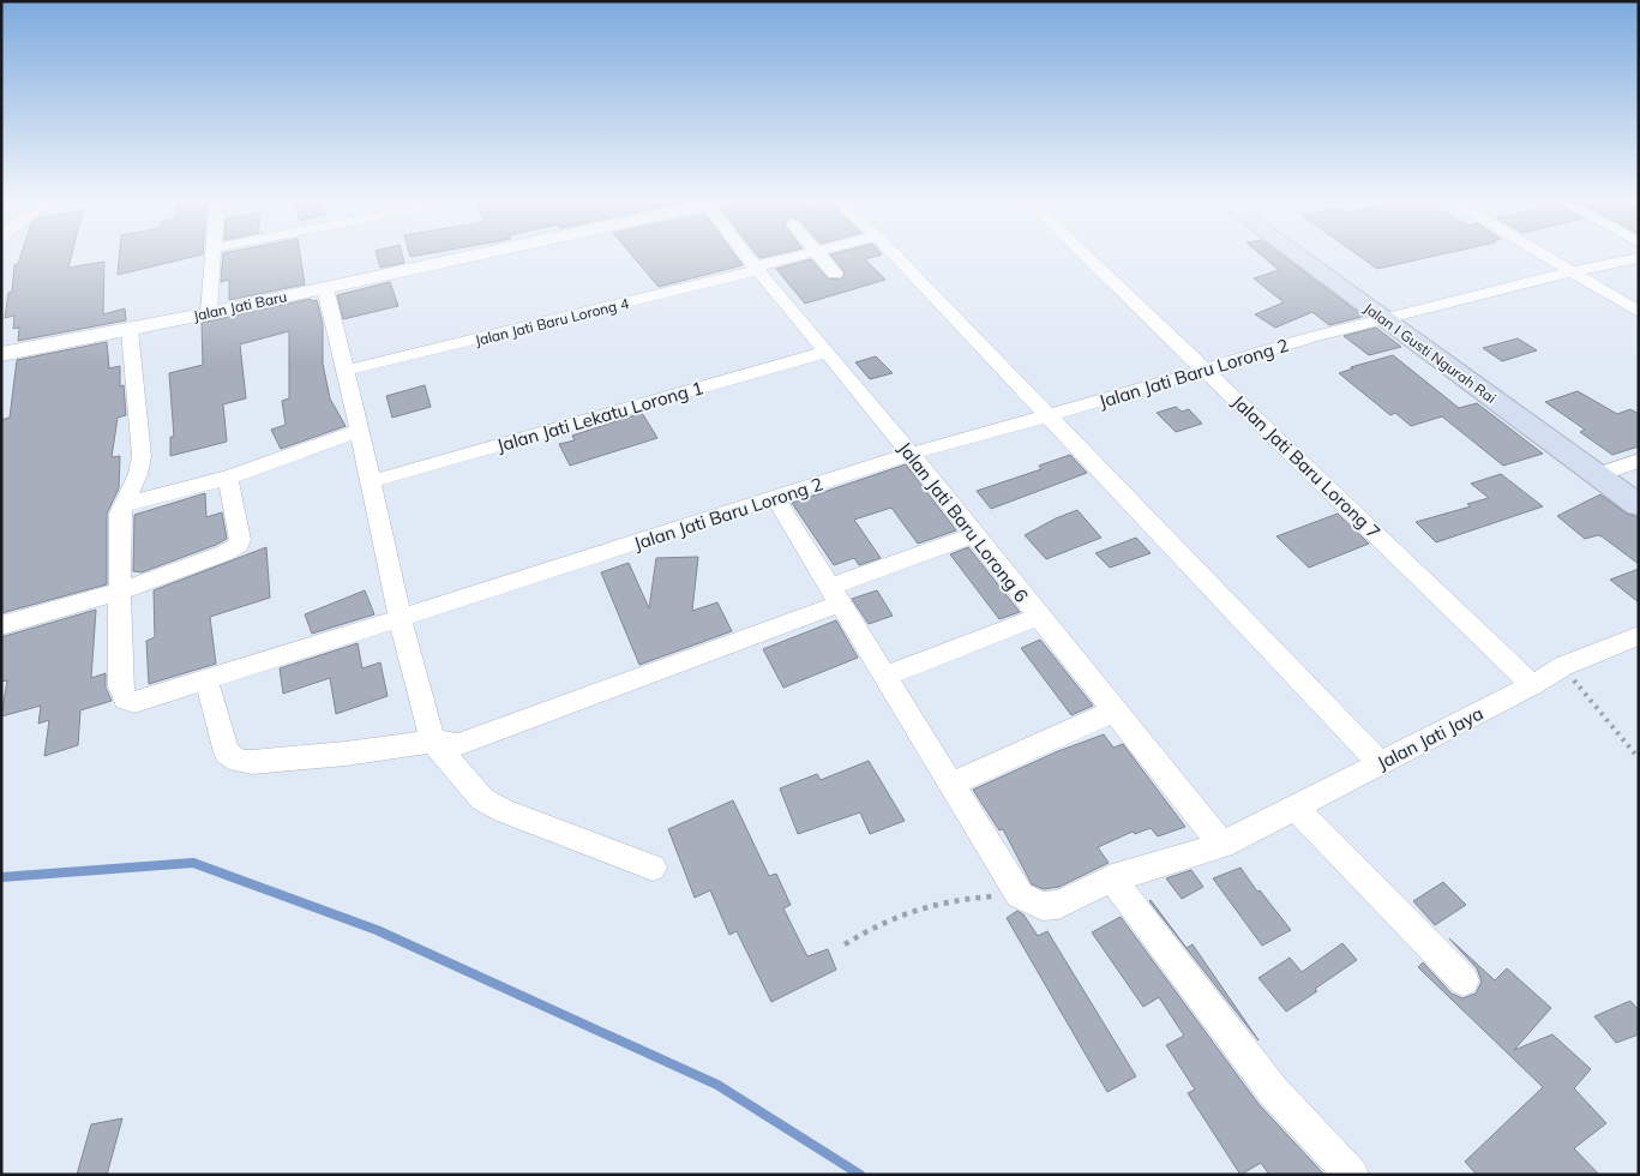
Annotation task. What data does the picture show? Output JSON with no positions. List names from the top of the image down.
{
  "streets": {
    "main road": ["Jalan I Gusti Ngurah Rai"],
    "street": [
      "Jalan Jati Baru",
      "Jalan Jati Baru Lorong 4",
      "Jalan Jati Baru Lorong 2",
      "Jalan Jati Lekatu Lorong 1",
      "Jalan Jati Baru Lorong 7",
      "Jalan Jati Baru Lorong 6",
      "Jalan Jati Jaya"
    ]
  },
  "crossings": [
    ["Jalan Jati Baru Lorong 4", "Jalan Jati Baru Lorong 6"],
    ["Jalan I Gusti Ngurah Rai", "Jalan Jati Baru Lorong 2"],
    ["Jalan Jati Baru Lorong 2", "Jalan Jati Baru Lorong 7"],
    ["Jalan Jati Baru Lorong 2", "Jalan Jati Baru Lorong 6"],
    ["Jalan Jati Lekatu Lorong 1", "Jalan Jati Baru Lorong 6"],
    ["Jalan Jati Baru Lorong 7", "Jalan Jati Jaya"],
    ["Jalan Jati Baru Lorong 6", "Jalan Jati Jaya"]
  ]
}
